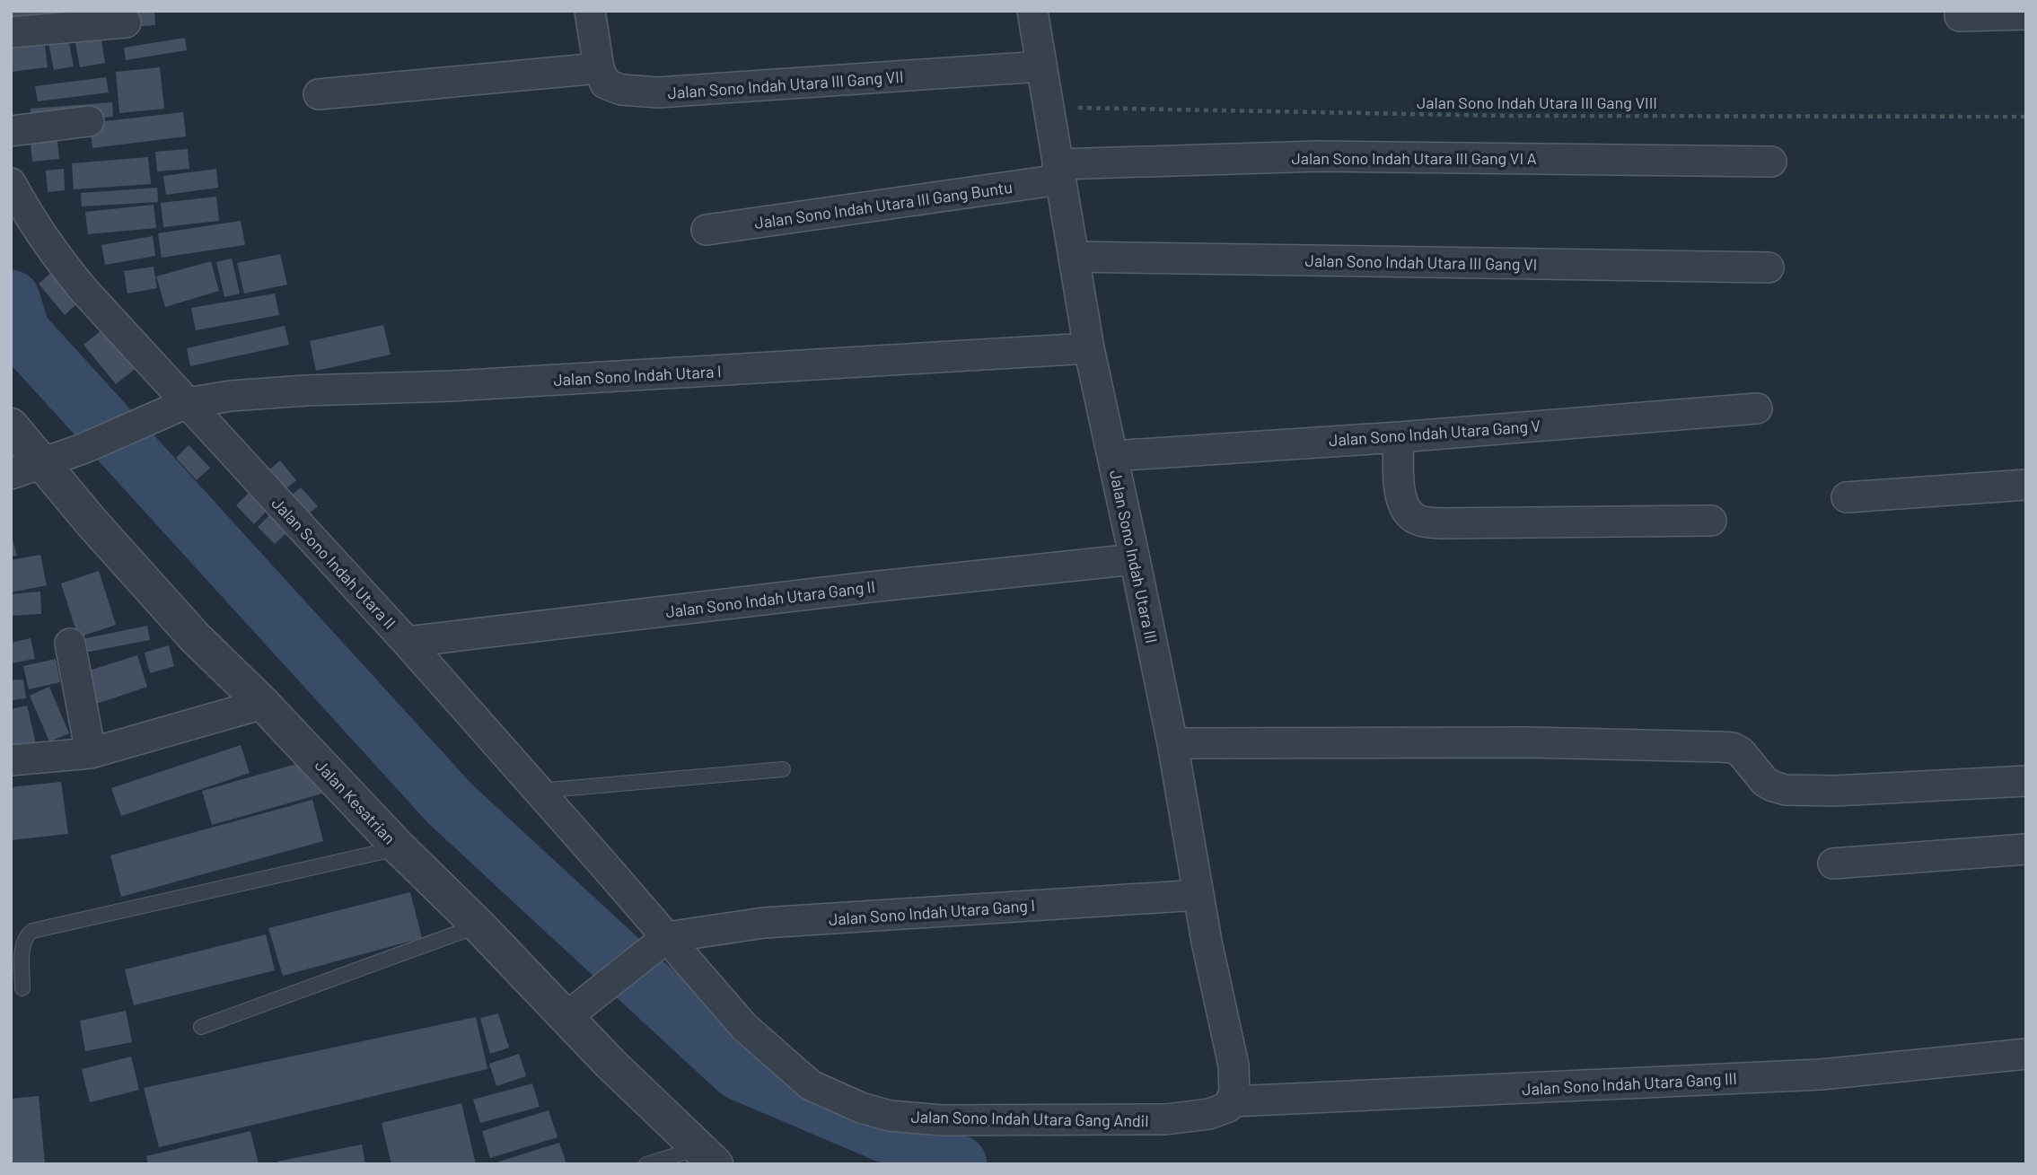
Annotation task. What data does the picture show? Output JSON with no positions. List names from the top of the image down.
{
  "streets": {
    "street": [
      "Jalan Sono Indah Utara III Gang VII",
      "Jalan Sono Indah Utara III Gang VI A",
      "Jalan Sono Indah Utara III Gang Buntu",
      "Jalan Sono Indah Utara III Gang VI",
      "Jalan Sono Indah Utara I",
      "Jalan Sono Indah Utara Gang V",
      "Jalan Sono Indah Utara III",
      "Jalan Sono Indah Utara II",
      "Jalan Sono Indah Utara Gang II",
      "Jalan Kesatrian",
      "Jalan Sono Indah Utara Gang I",
      "Jalan Sono Indah Utara Gang III",
      "Jalan Sono Indah Utara Gang Andil"
    ],
    "path": ["Jalan Sono Indah Utara III Gang VIII"]
  },
  "crossings": [
    ["Jalan Sono Indah Utara III Gang VII", "Jalan Sono Indah Utara III"],
    ["Jalan Sono Indah Utara III Gang VIII", "Jalan Sono Indah Utara III"],
    ["Jalan Sono Indah Utara III Gang VI A", "Jalan Sono Indah Utara III Gang Buntu"],
    ["Jalan Sono Indah Utara III Gang VI A", "Jalan Sono Indah Utara III"],
    ["Jalan Sono Indah Utara III Gang Buntu", "Jalan Sono Indah Utara III"],
    ["Jalan Sono Indah Utara III Gang VI", "Jalan Sono Indah Utara III"],
    ["Jalan Sono Indah Utara I", "Jalan Sono Indah Utara III"],
    ["Jalan Sono Indah Utara I", "Jalan Sono Indah Utara II"],
    ["Jalan Sono Indah Utara I", "Jalan Kesatrian"],
    ["Jalan Sono Indah Utara Gang V", "Jalan Sono Indah Utara III"],
    ["Jalan Sono Indah Utara III", "Jalan Sono Indah Utara Gang II"],
    ["Jalan Sono Indah Utara III", "Jalan Sono Indah Utara Gang I"],
    ["Jalan Sono Indah Utara III", "Jalan Sono Indah Utara Gang III"],
    ["Jalan Sono Indah Utara III", "Jalan Sono Indah Utara Gang Andil"],
    ["Jalan Sono Indah Utara II", "Jalan Sono Indah Utara Gang II"],
    ["Jalan Sono Indah Utara II", "Jalan Sono Indah Utara Gang I"],
    ["Jalan Sono Indah Utara II", "Jalan Sono Indah Utara Gang Andil"],
    ["Jalan Sono Indah Utara Gang I", "Jalan Sono Indah Utara Gang Andil"],
    ["Jalan Sono Indah Utara Gang III", "Jalan Sono Indah Utara Gang Andil"]
  ]
}
